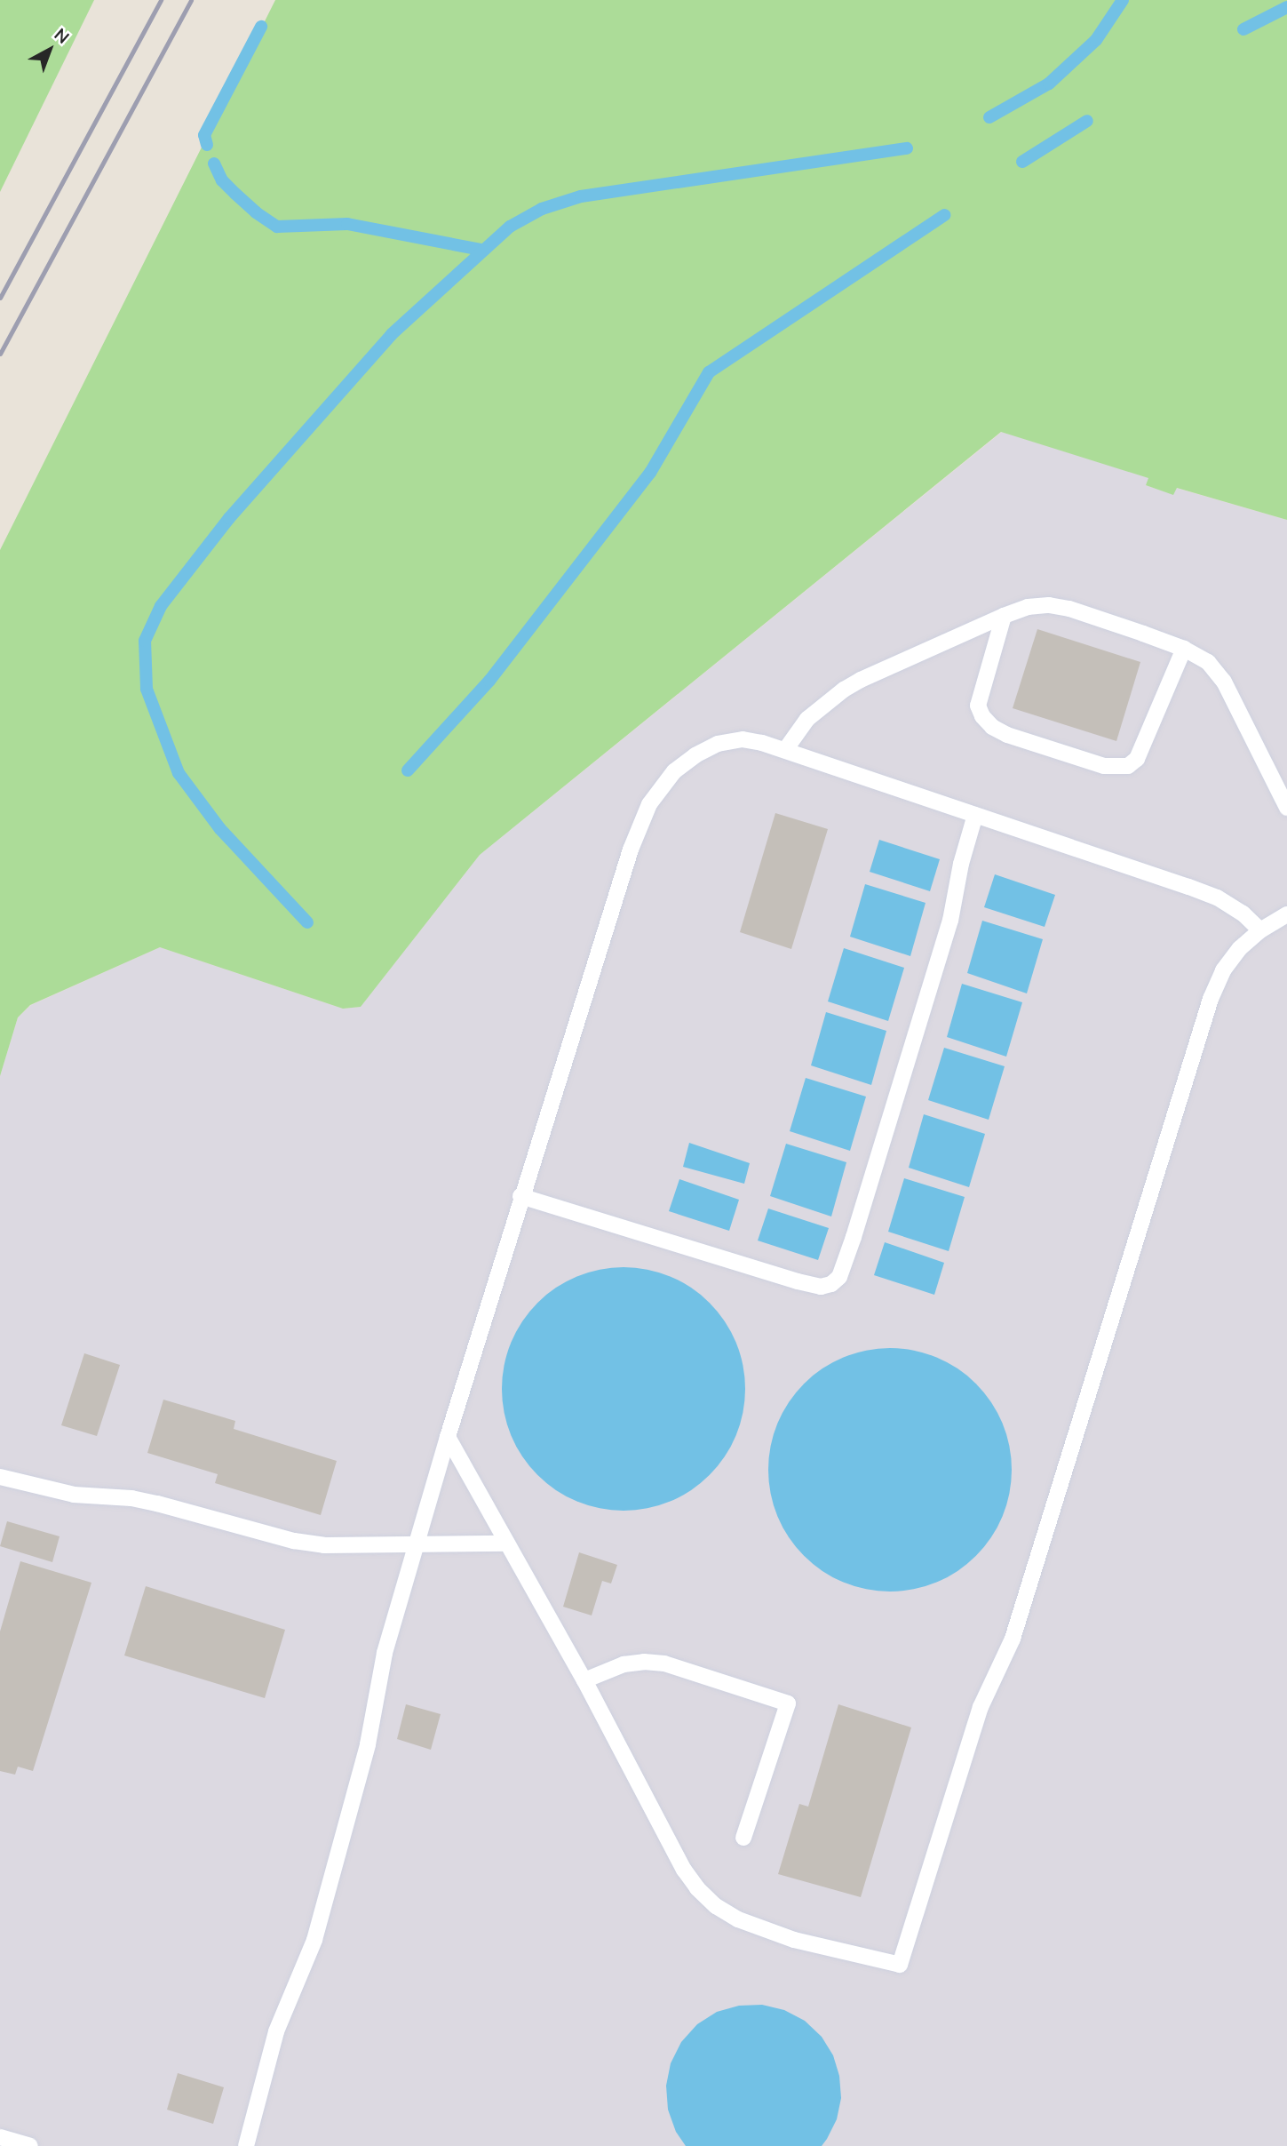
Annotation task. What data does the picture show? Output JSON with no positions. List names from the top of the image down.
{
  "north": "top right"
}
